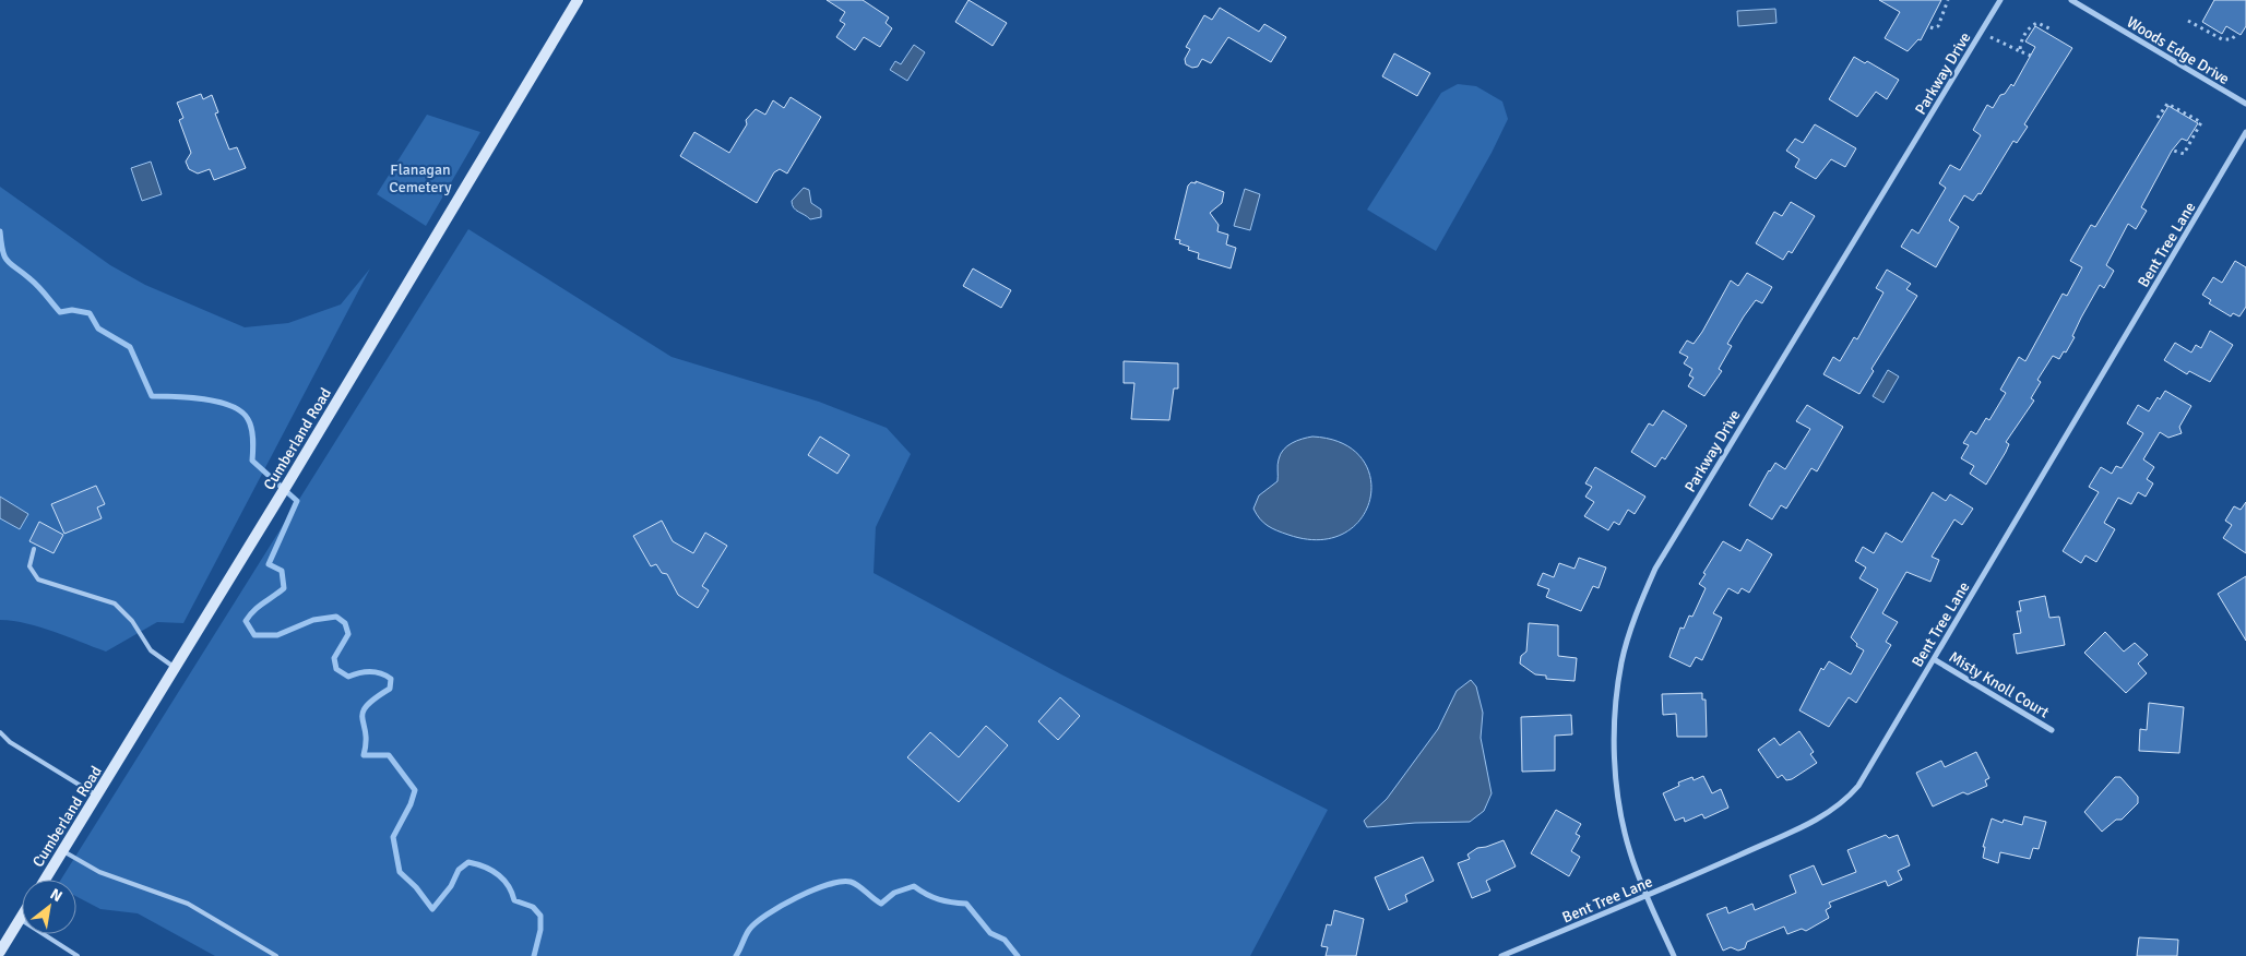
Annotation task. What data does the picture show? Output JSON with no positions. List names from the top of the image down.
{
  "streets": {
    "main road": ["Cumberland Road"],
    "street": [
      "Woods Edge Drive",
      "Parkway Drive",
      "Bent Tree Lane",
      "Misty Knoll Court"
    ]
  },
  "crossings": [
    ["Parkway Drive", "Bent Tree Lane"],
    ["Bent Tree Lane", "Misty Knoll Court"]
  ],
  "parks": ["Flanagan Cemetery"],
  "north": "top right"
}
